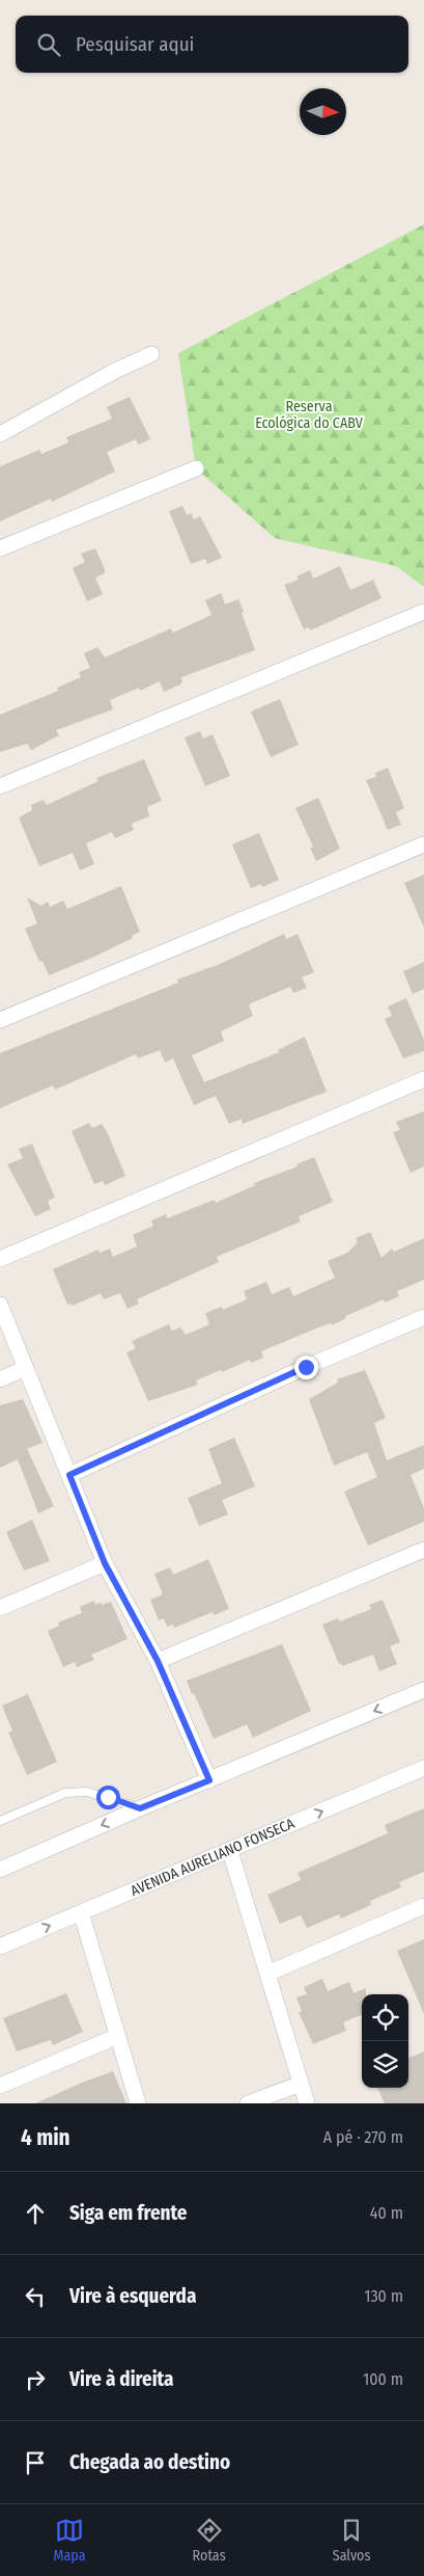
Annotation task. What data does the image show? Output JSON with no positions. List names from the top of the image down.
{
  "streets": {
    "street": ["AVENIDA AURELIANO FONSECA"]
  },
  "parks": ["Reserva Ecológica do CABV"],
  "north": "right",
  "page": {
    "search": "Pesquisar aqui",
    "heading": ["4 min", "A pé · 270 m"],
    "list": [
      ["Siga em frente", "40 m"],
      ["Vire à esquerda", "130 m"],
      ["Vire à direita", "100 m"],
      "Chegada ao destino"
    ],
    "nav": ["Mapa", "Rotas", "Salvos"]
  }
}
